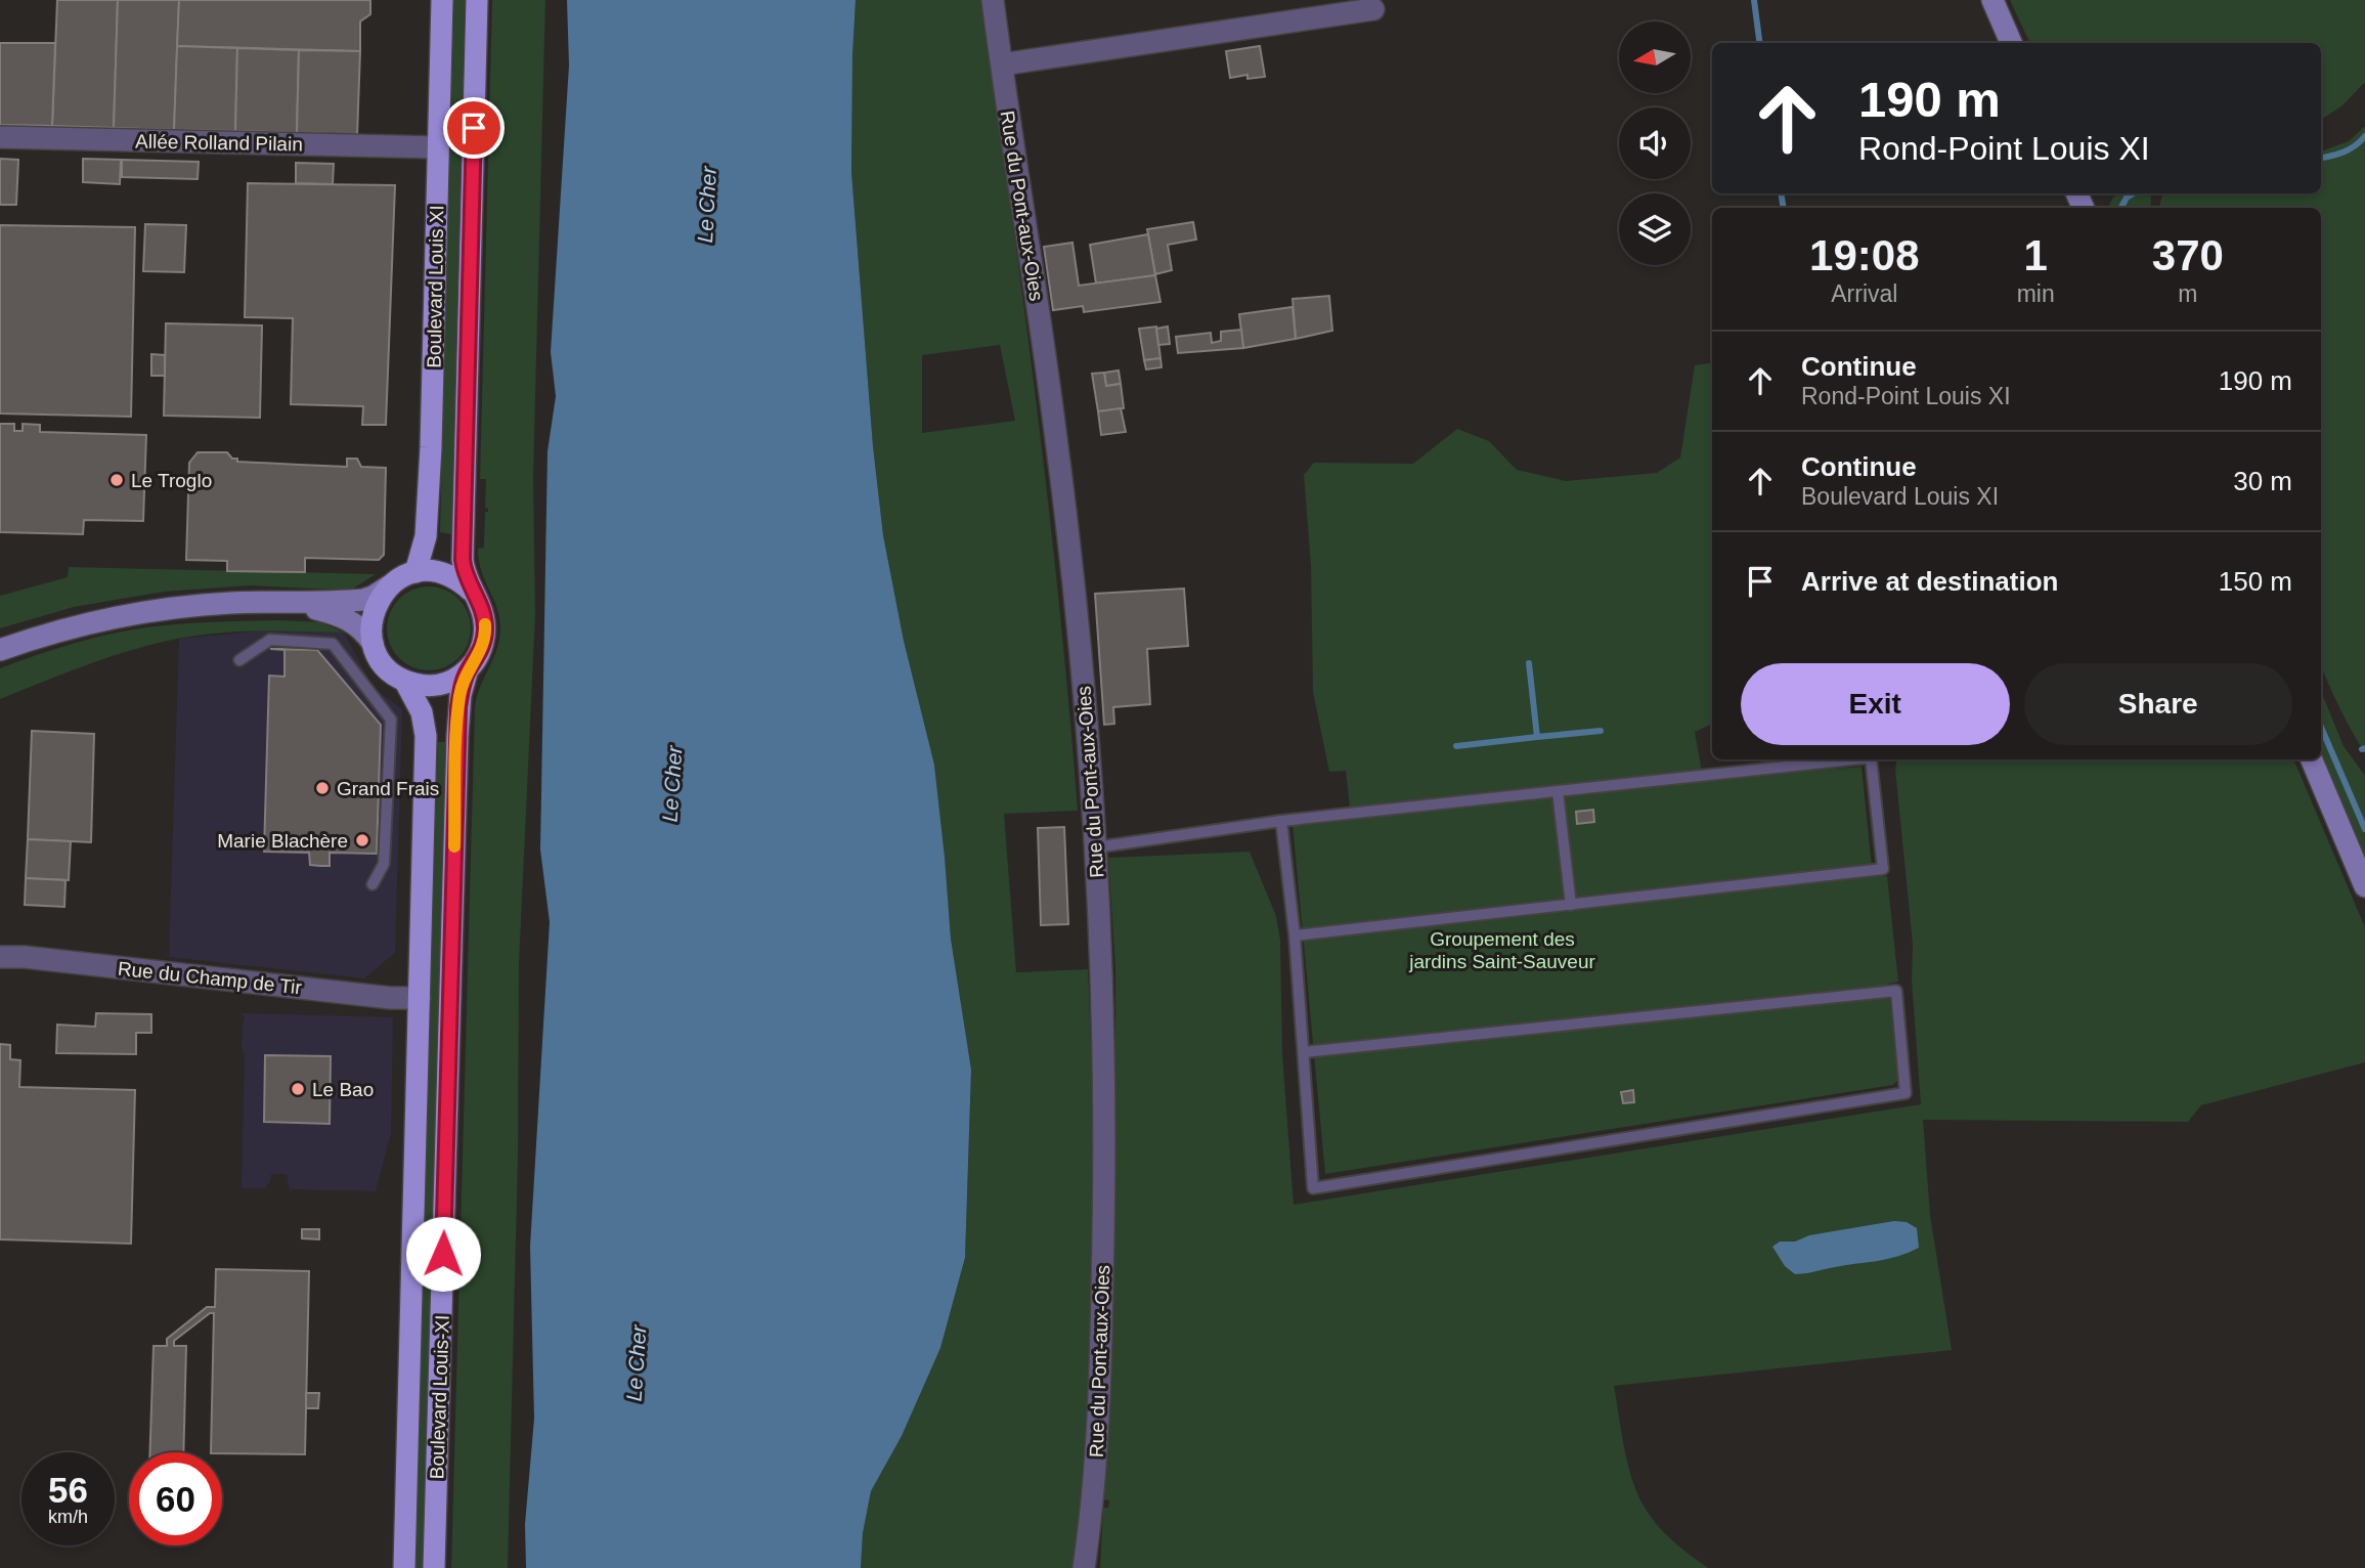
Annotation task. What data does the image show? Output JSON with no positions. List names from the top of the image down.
{
  "streets": {
    "main road": ["Boulevard Louis XI", "Boulevard Louis-XI"],
    "street": ["Allée Rolland Pilain", "Rue du Pont-aux-Oies", "Rue du Champ de Tir"]
  },
  "crossings": [
    ["Allée Rolland Pilain", "Boulevard Louis XI"],
    ["Boulevard Louis XI", "Boulevard Louis-XI"],
    ["Rue du Champ de Tir", "Boulevard Louis-XI"]
  ],
  "water": ["Le Cher"],
  "parks": ["Groupement des jardins Saint-Sauveur"],
  "places": [
    "Le Troglo",
    "Grand Frais",
    "Marie Blachère",
    "Le Bao"
  ],
  "north": "left",
  "page": {
    "turn": ["190 m", "Rond-Point Louis XI"],
    "eta": [
      "19:08",
      "Arrival",
      "1",
      "min",
      "370",
      "m"
    ],
    "list": [
      {
        "name": "Continue",
        "note": "Rond-Point Louis XI",
        "value": "190 m"
      },
      {
        "name": "Continue",
        "note": "Boulevard Louis XI",
        "value": "30 m"
      },
      {
        "name": "Arrive at destination",
        "value": "150 m"
      }
    ],
    "buttons": ["Exit", "Share"],
    "speed": "56 km/h",
    "limit": "60"
  }
}
